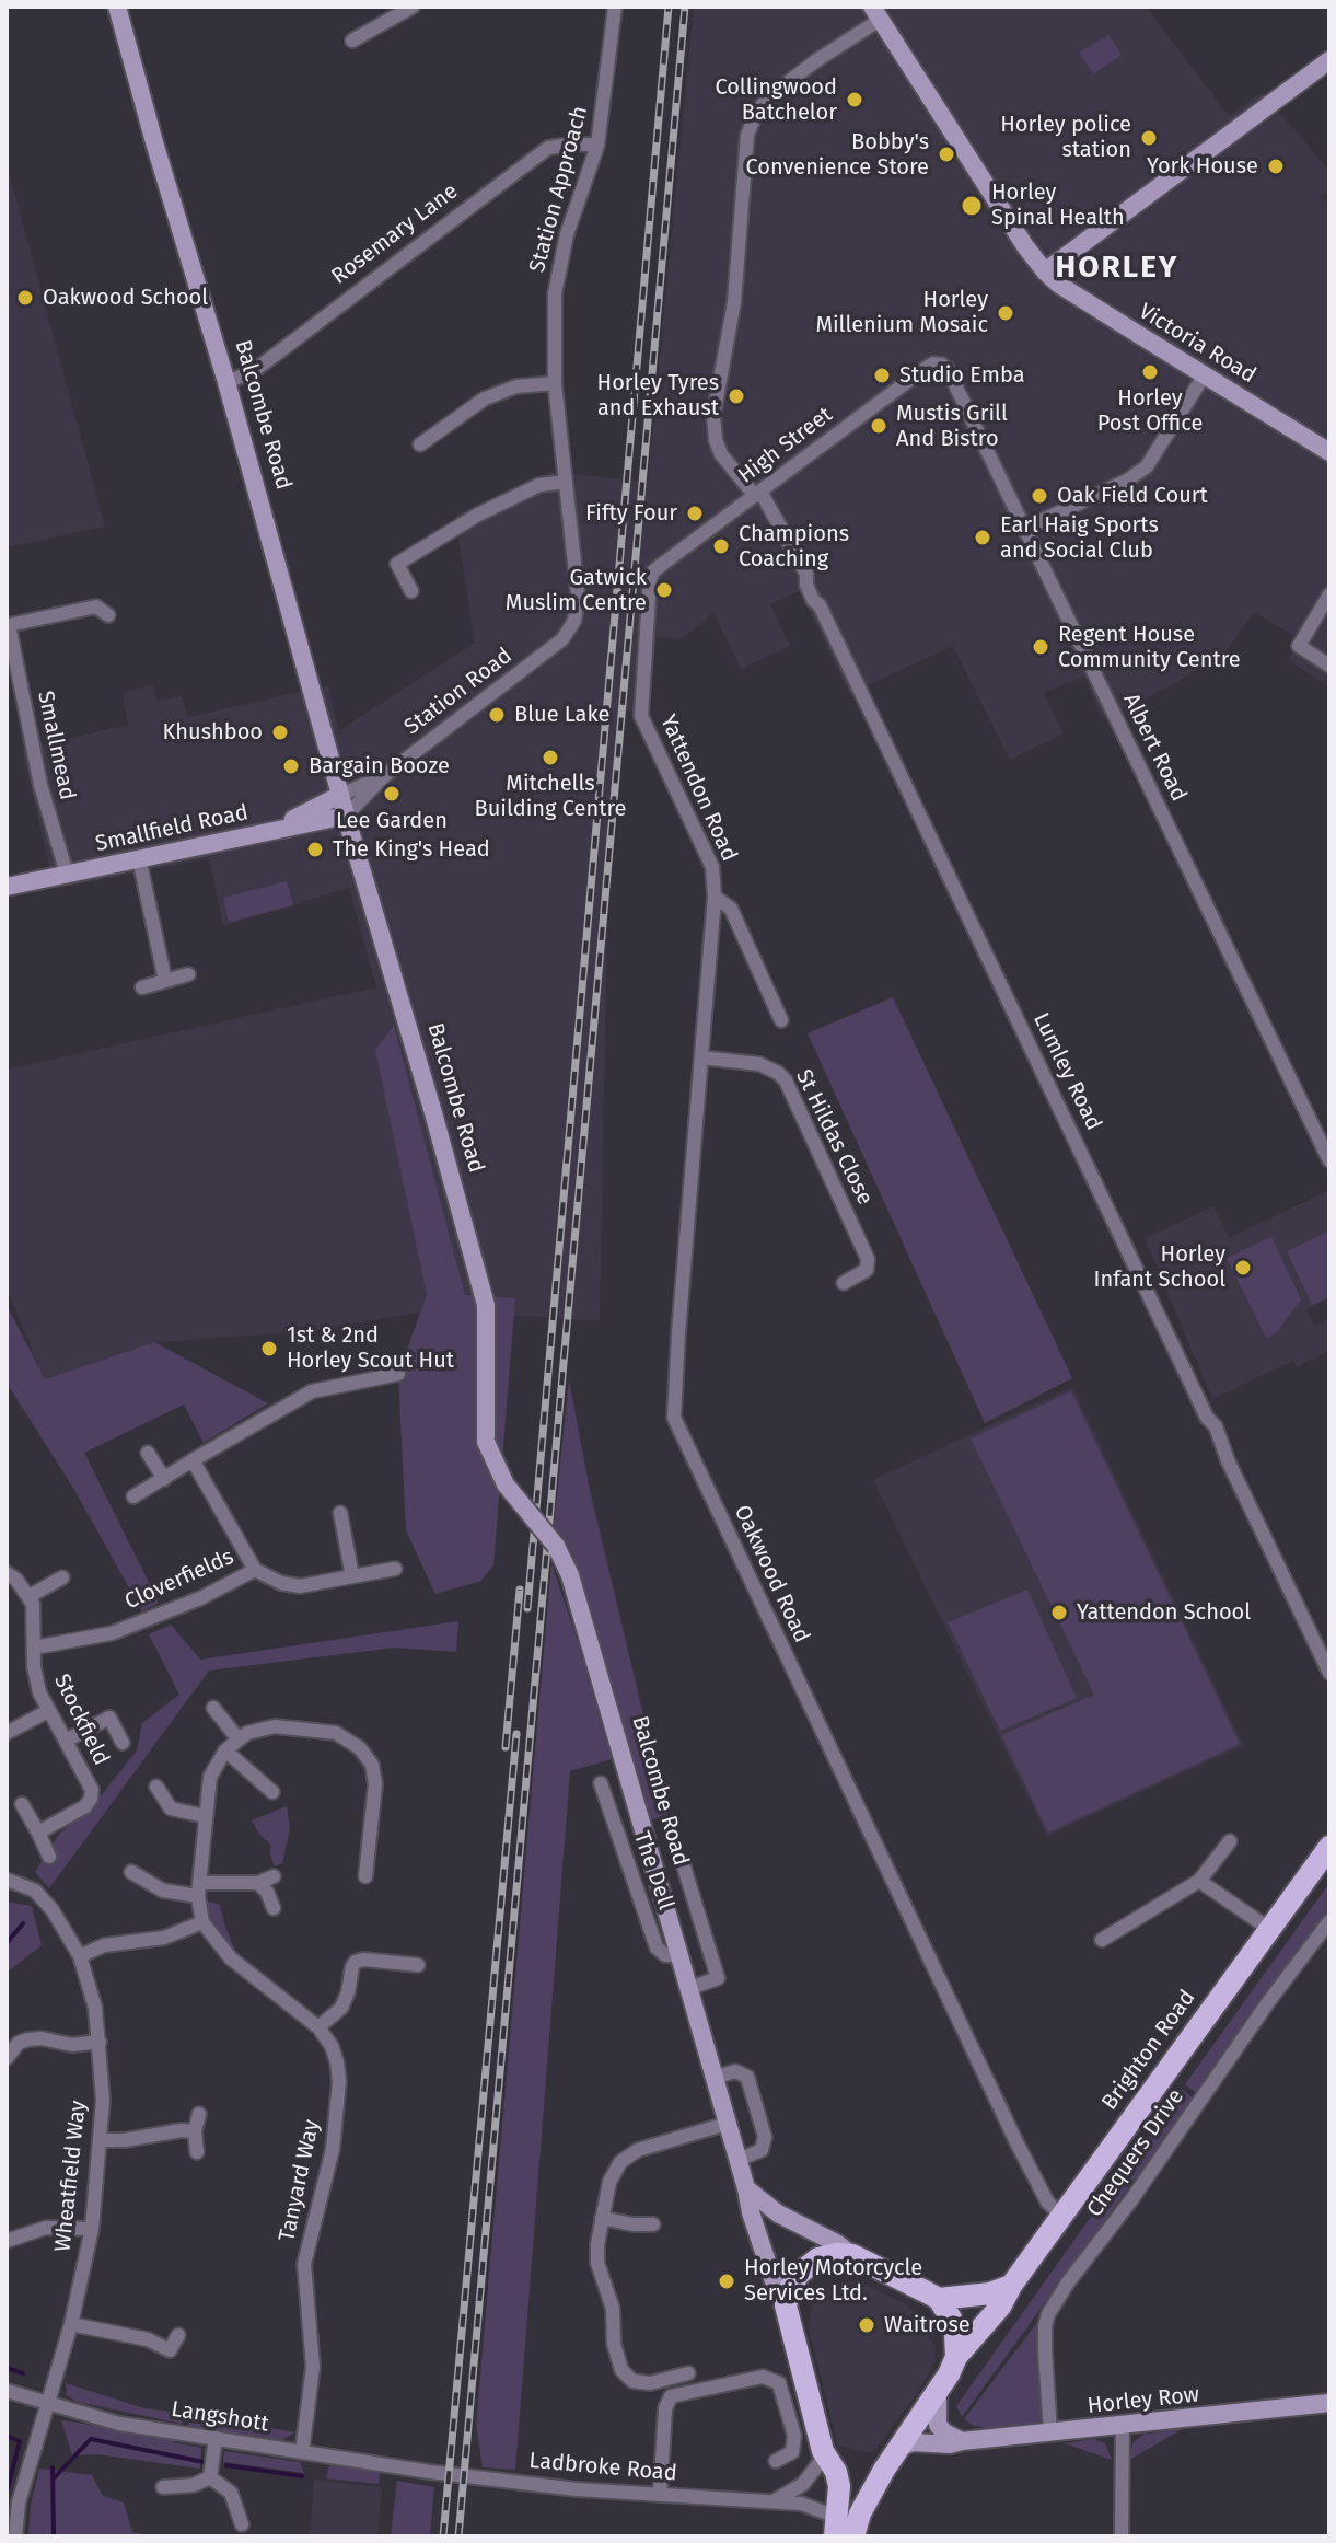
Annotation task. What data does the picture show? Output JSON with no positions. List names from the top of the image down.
{
  "streets": {
    "main road": [
      "Victoria Road",
      "Balcombe Road",
      "Smallfield Road",
      "Brighton Road",
      "Horley Row"
    ],
    "street": [
      "Station Approach",
      "Rosemary Lane",
      "High Street",
      "Station Road",
      "Smallmead",
      "Albert Road",
      "Yattendon Road",
      "Lumley Road",
      "St Hildas Close",
      "Oakwood Road",
      "Cloverfields",
      "Stockfield",
      "The Dell",
      "Chequers Drive",
      "Wheatfield Way",
      "Tanyard Way",
      "Langshott",
      "Ladbroke Road"
    ]
  },
  "crossings": [
    ["Station Approach", "Rosemary Lane"],
    ["Station Approach", "Station Road"],
    ["Rosemary Lane", "Balcombe Road"],
    ["Victoria Road", "Lumley Road"],
    ["Balcombe Road", "Station Road"],
    ["Balcombe Road", "Smallfield Road"],
    ["Balcombe Road", "The Dell"],
    ["Balcombe Road", "Brighton Road"],
    ["Balcombe Road", "Horley Row"],
    ["Balcombe Road", "Ladbroke Road"],
    ["High Street", "Albert Road"],
    ["High Street", "Yattendon Road"],
    ["High Street", "Lumley Road"],
    ["Station Road", "Smallfield Road"],
    ["Smallmead", "Smallfield Road"],
    ["Yattendon Road", "Oakwood Road"],
    ["St Hildas Close", "Oakwood Road"],
    ["Oakwood Road", "Brighton Road"],
    ["Cloverfields", "Stockfield"],
    ["Brighton Road", "Horley Row"],
    ["Brighton Road", "Ladbroke Road"],
    ["Chequers Drive", "Horley Row"],
    ["Wheatfield Way", "Langshott"],
    ["Tanyard Way", "Langshott"],
    ["Langshott", "Ladbroke Road"]
  ],
  "districts": ["HORLEY"],
  "places": [
    "Collingwood Batchelor",
    "Horley police station",
    "Bobby's Convenience Store",
    "York House",
    "Horley Spinal Health",
    "Oakwood School",
    "Horley Millenium Mosaic",
    "Horley Post Office",
    "Studio Emba",
    "Horley Tyres and Exhaust",
    "Mustis Grill And Bistro",
    "Oak Field Court",
    "Fifty Four",
    "Earl Haig Sports and Social Club",
    "Champions Coaching",
    "Gatwick Muslim Centre",
    "Regent House Community Centre",
    "Blue Lake",
    "Khushboo",
    "Mitchells Building Centre",
    "Bargain Booze",
    "Lee Garden",
    "The King's Head",
    "Horley Infant School",
    "1st & 2nd Horley Scout Hut",
    "Yattendon School",
    "Horley Motorcycle Services Ltd.",
    "Waitrose"
  ]
}
